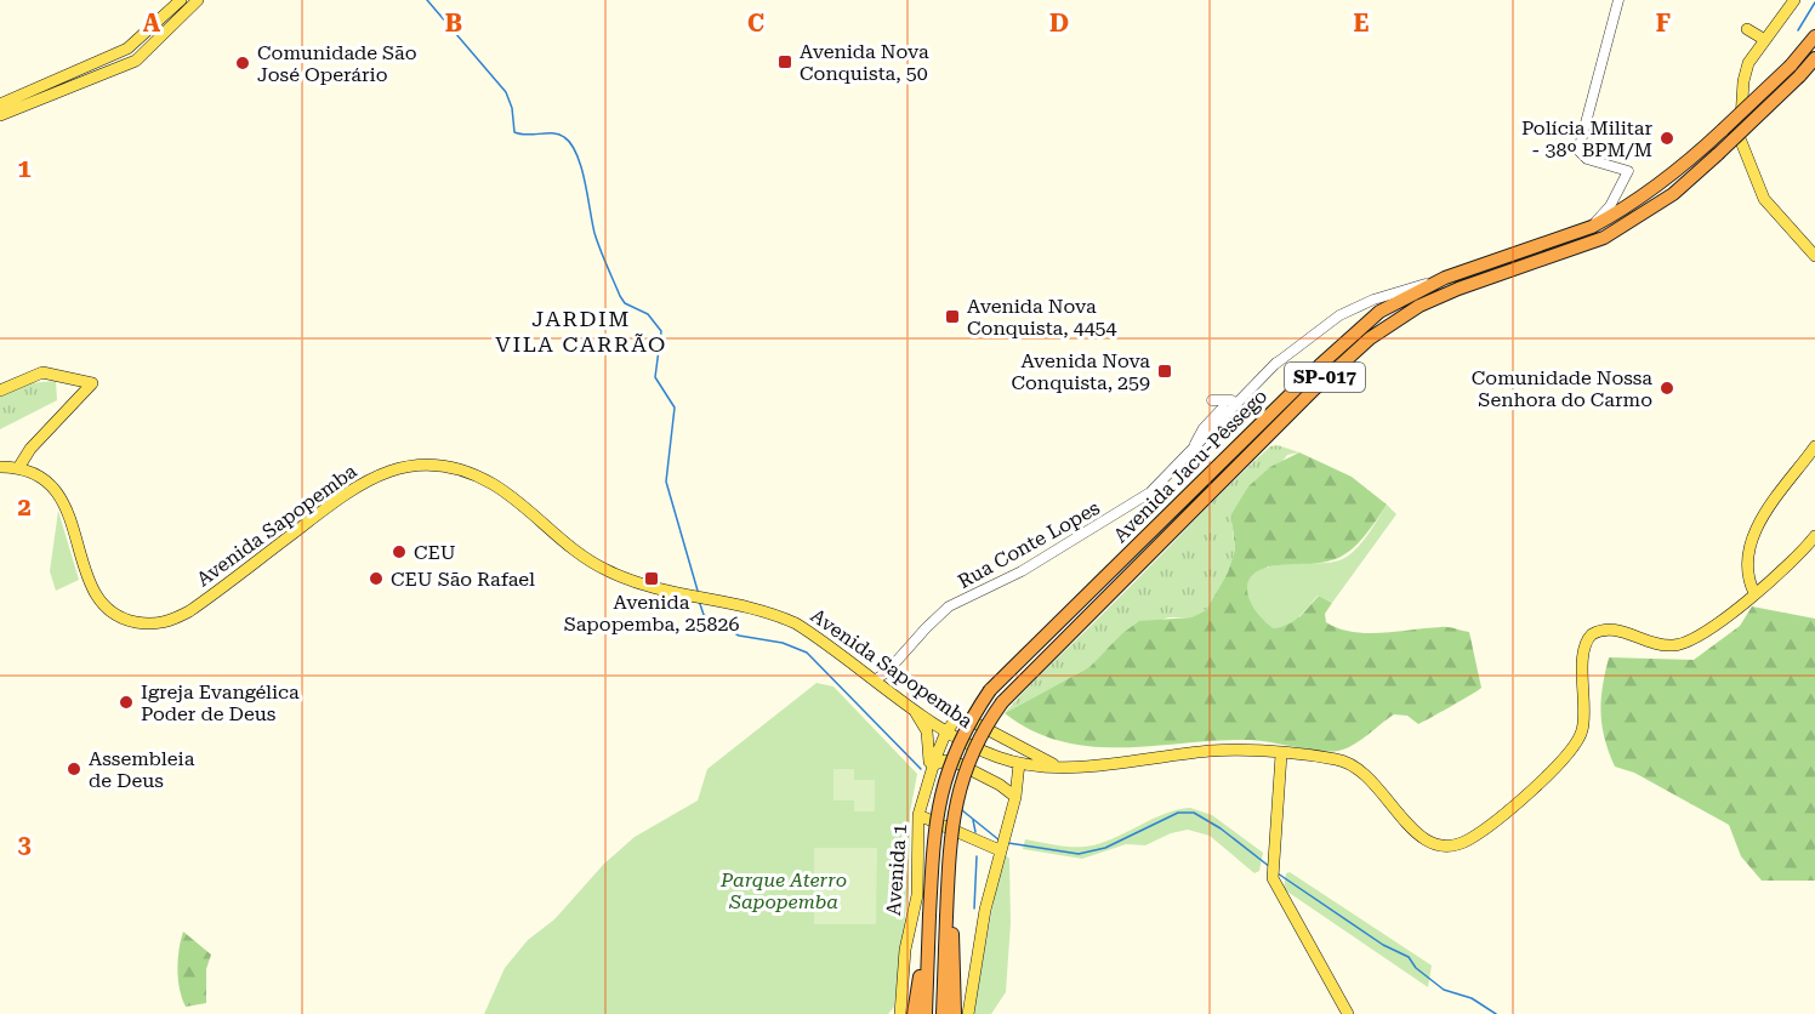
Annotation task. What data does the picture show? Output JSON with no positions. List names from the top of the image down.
{
  "streets": {
    "highway": ["SP-017", "Avenida Jacu-Pêssego"],
    "main road": ["Avenida Sapopemba", "Avenida 1"],
    "street": ["Rua Conte Lopes"]
  },
  "crossings": [
    ["Avenida Jacu-Pêssego", "Rua Conte Lopes"],
    ["Avenida Sapopemba", "Rua Conte Lopes"],
    ["Avenida Sapopemba", "Avenida 1"]
  ],
  "districts": ["JARDIM VILA CARRÃO"],
  "parks": ["Parque Aterro Sapopemba"],
  "places": {
    "transit": [
      "Avenida Nova Conquista, 50",
      "Avenida Nova Conquista, 4454",
      "Avenida Nova Conquista, 259",
      "Avenida Sapopemba, 25826"
    ],
    "other": [
      "Comunidade São José Operário",
      "Polícia Militar - 38º BPM/M",
      "Comunidade Nossa Senhora do Carmo",
      "CEU",
      "CEU São Rafael",
      "Igreja Evangélica Poder de Deus",
      "Assembleia de Deus"
    ]
  },
  "grid": {
    "columns": [
      "A",
      "B",
      "C",
      "D",
      "E",
      "F"
    ],
    "rows": ["1", "2", "3"]
  }
}
